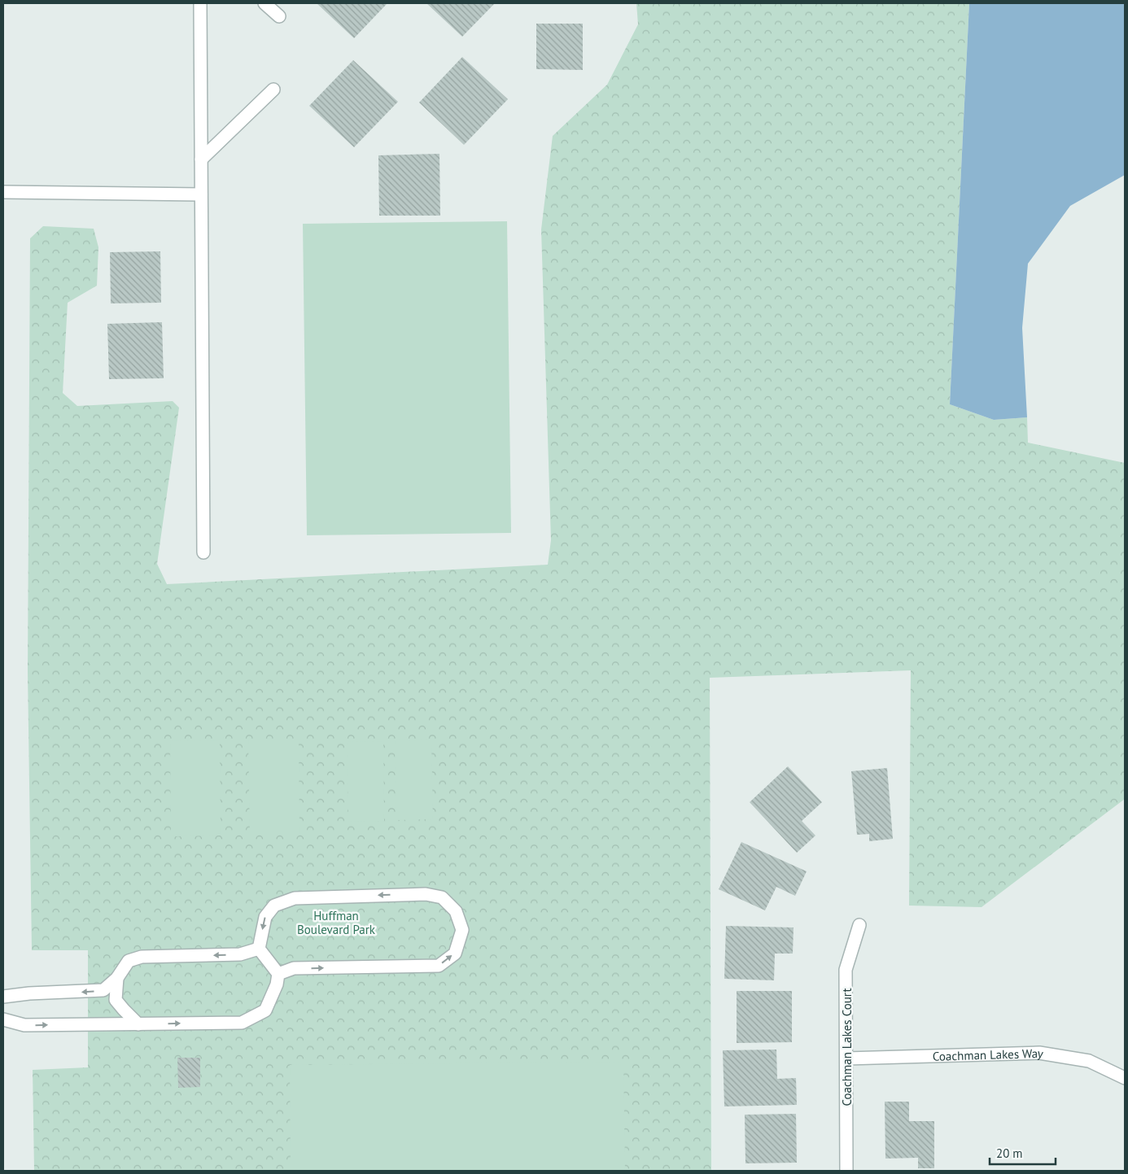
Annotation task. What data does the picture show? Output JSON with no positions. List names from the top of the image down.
{
  "streets": {
    "street": ["Coachman Lakes Court", "Coachman Lakes Way"]
  },
  "crossings": [
    ["Coachman Lakes Court", "Coachman Lakes Way"]
  ],
  "parks": ["Huffman Boulevard Park"],
  "scale_bar": "20 m"
}
